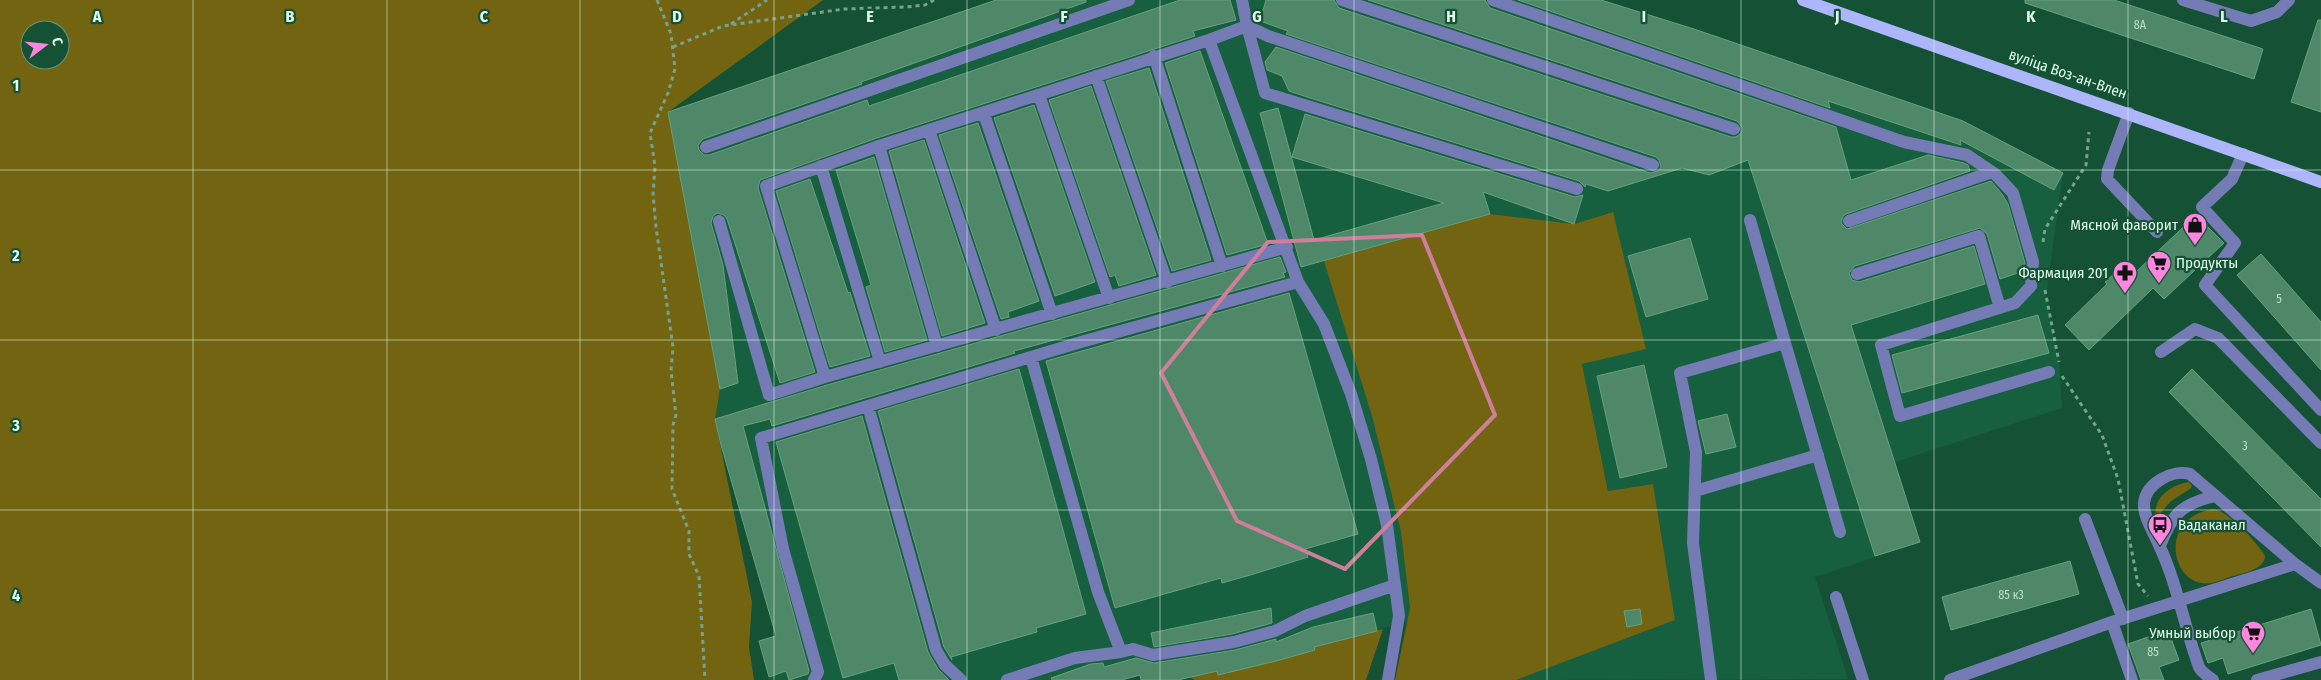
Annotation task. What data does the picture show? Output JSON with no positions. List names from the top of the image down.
{
  "streets": {
    "main road": ["вуліца Воз-ан-Влен"]
  },
  "places": {
    "shop": ["Мясной фаворит"],
    "supermarket": ["Продукты", "Умный выбор"],
    "pharmacy": ["Фармация 201"],
    "bus stop": ["Вадаканал"]
  },
  "house_numbers": [
    "8А",
    "5",
    "3",
    "85 к3",
    "85"
  ],
  "north": "right",
  "grid": {
    "columns": [
      "A",
      "B",
      "C",
      "D",
      "E",
      "F",
      "G",
      "H",
      "I",
      "J",
      "K",
      "L"
    ],
    "rows": [
      "1",
      "2",
      "3",
      "4"
    ]
  }
}
